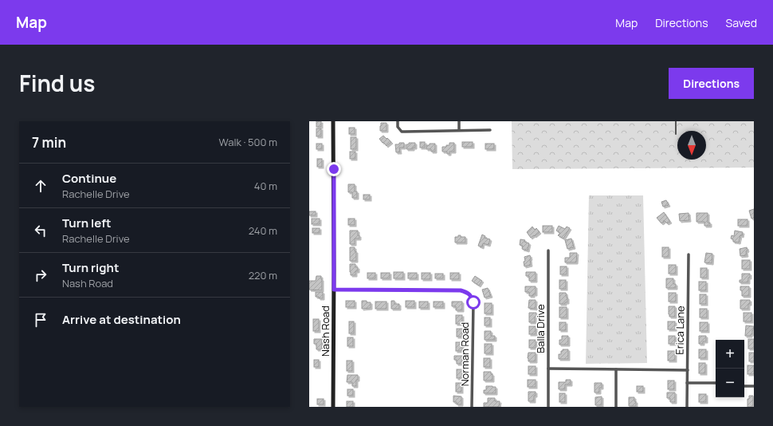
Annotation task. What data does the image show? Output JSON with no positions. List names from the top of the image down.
{
  "streets": {
    "main road": ["Nash Road"],
    "street": ["Balla Drive", "Erica Lane", "Norman Road"]
  },
  "crossings": [
    ["Nash Road", "Norman Road"]
  ],
  "north": "bottom",
  "page": {
    "header": "Map",
    "nav": ["Map", "Directions", "Saved"],
    "title": "Find us",
    "buttons": "Directions",
    "heading": ["7 min", "Walk · 500 m"],
    "list": [
      ["Continue", "Rachelle Drive", "40 m"],
      ["Turn left", "Rachelle Drive", "240 m"],
      ["Turn right", "Nash Road", "220 m"],
      "Arrive at destination"
    ],
    "map_buttons": ["+", "−"]
  }
}
